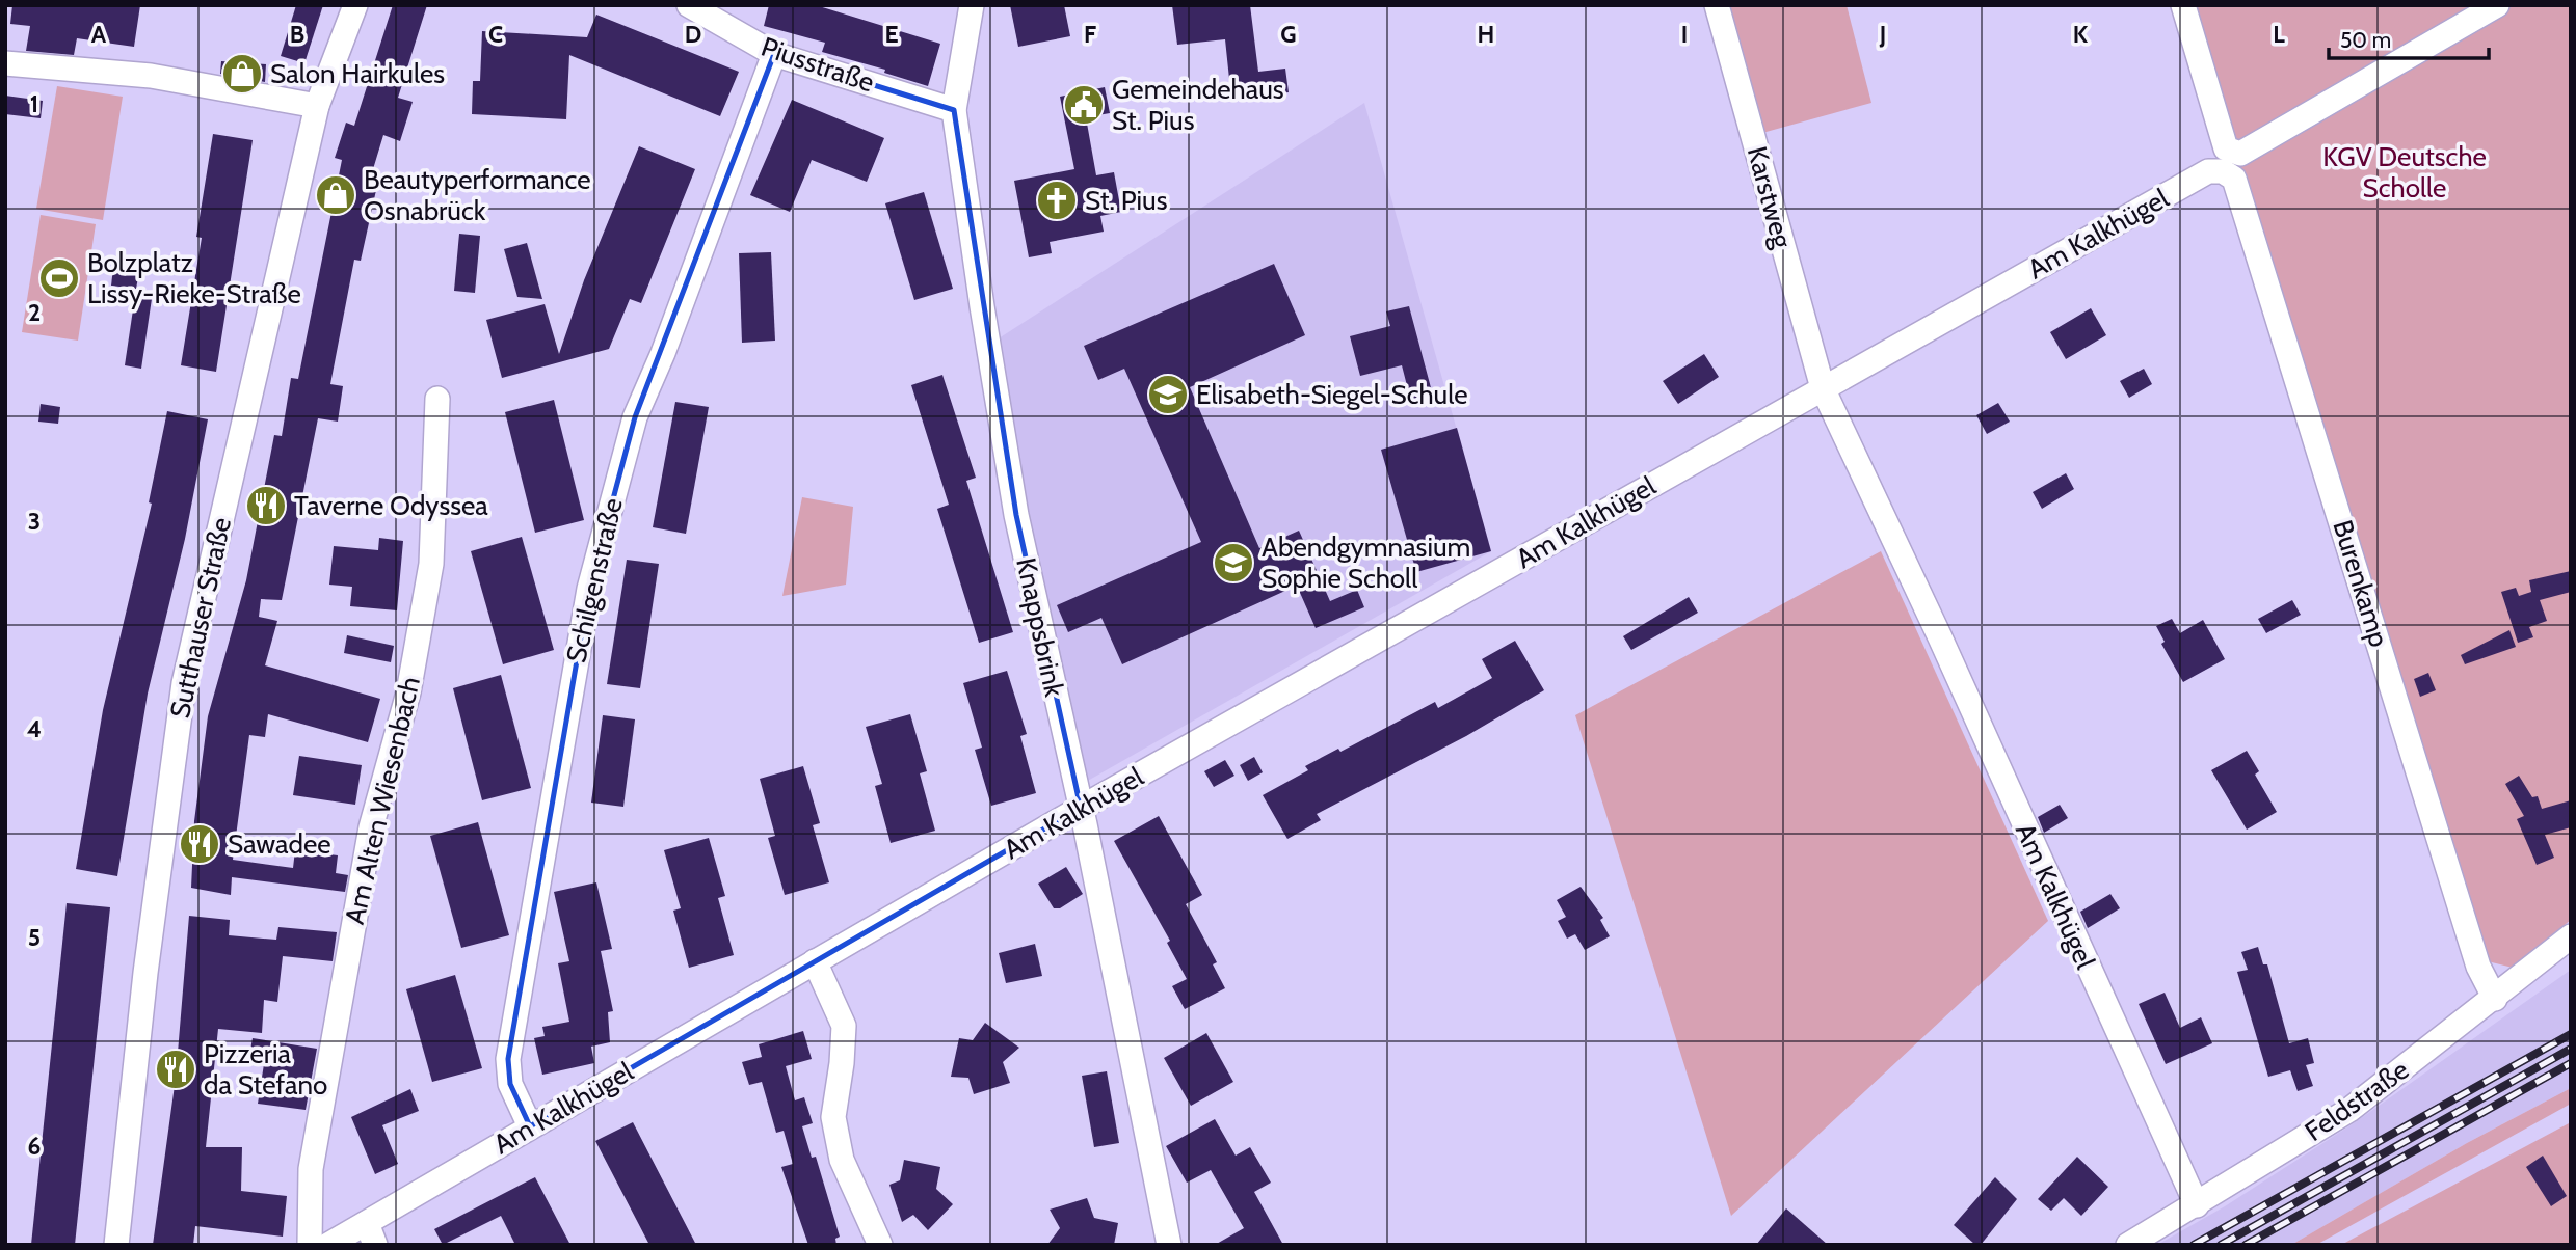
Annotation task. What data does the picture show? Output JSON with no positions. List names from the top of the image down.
{
  "streets": {
    "street": [
      "Piusstraße",
      "Karstweg",
      "Am Kalkhügel",
      "Schilgenstraße",
      "Burenkamp",
      "Sutthauser Straße",
      "Knappsbrink",
      "Am Alten Wiesenbach",
      "Feldstraße"
    ]
  },
  "crossings": [
    ["Piusstraße", "Schilgenstraße"],
    ["Piusstraße", "Knappsbrink"],
    ["Karstweg", "Am Kalkhügel"],
    ["Am Kalkhügel", "Schilgenstraße"],
    ["Am Kalkhügel", "Burenkamp"],
    ["Am Kalkhügel", "Knappsbrink"],
    ["Am Kalkhügel", "Feldstraße"],
    ["Burenkamp", "Feldstraße"]
  ],
  "parks": ["KGV Deutsche Scholle"],
  "places": {
    "shop": ["Salon Hairkules", "Beautyperformance Osnabrück"],
    "public building": ["Gemeindehaus St. Pius"],
    "church": ["St. Pius"],
    "sports": ["Bolzplatz Lissy-Rieke-Straße"],
    "school or university": ["Elisabeth-Siegel-Schule", "Abendgymnasium Sophie Scholl"],
    "restaurant": ["Taverne Odyssea", "Sawadee", "Pizzeria da Stefano"]
  },
  "scale_bar": "50 m",
  "grid": {
    "columns": [
      "A",
      "B",
      "C",
      "D",
      "E",
      "F",
      "G",
      "H",
      "I",
      "J",
      "K",
      "L"
    ],
    "rows": [
      "1",
      "2",
      "3",
      "4",
      "5",
      "6"
    ]
  }
}
